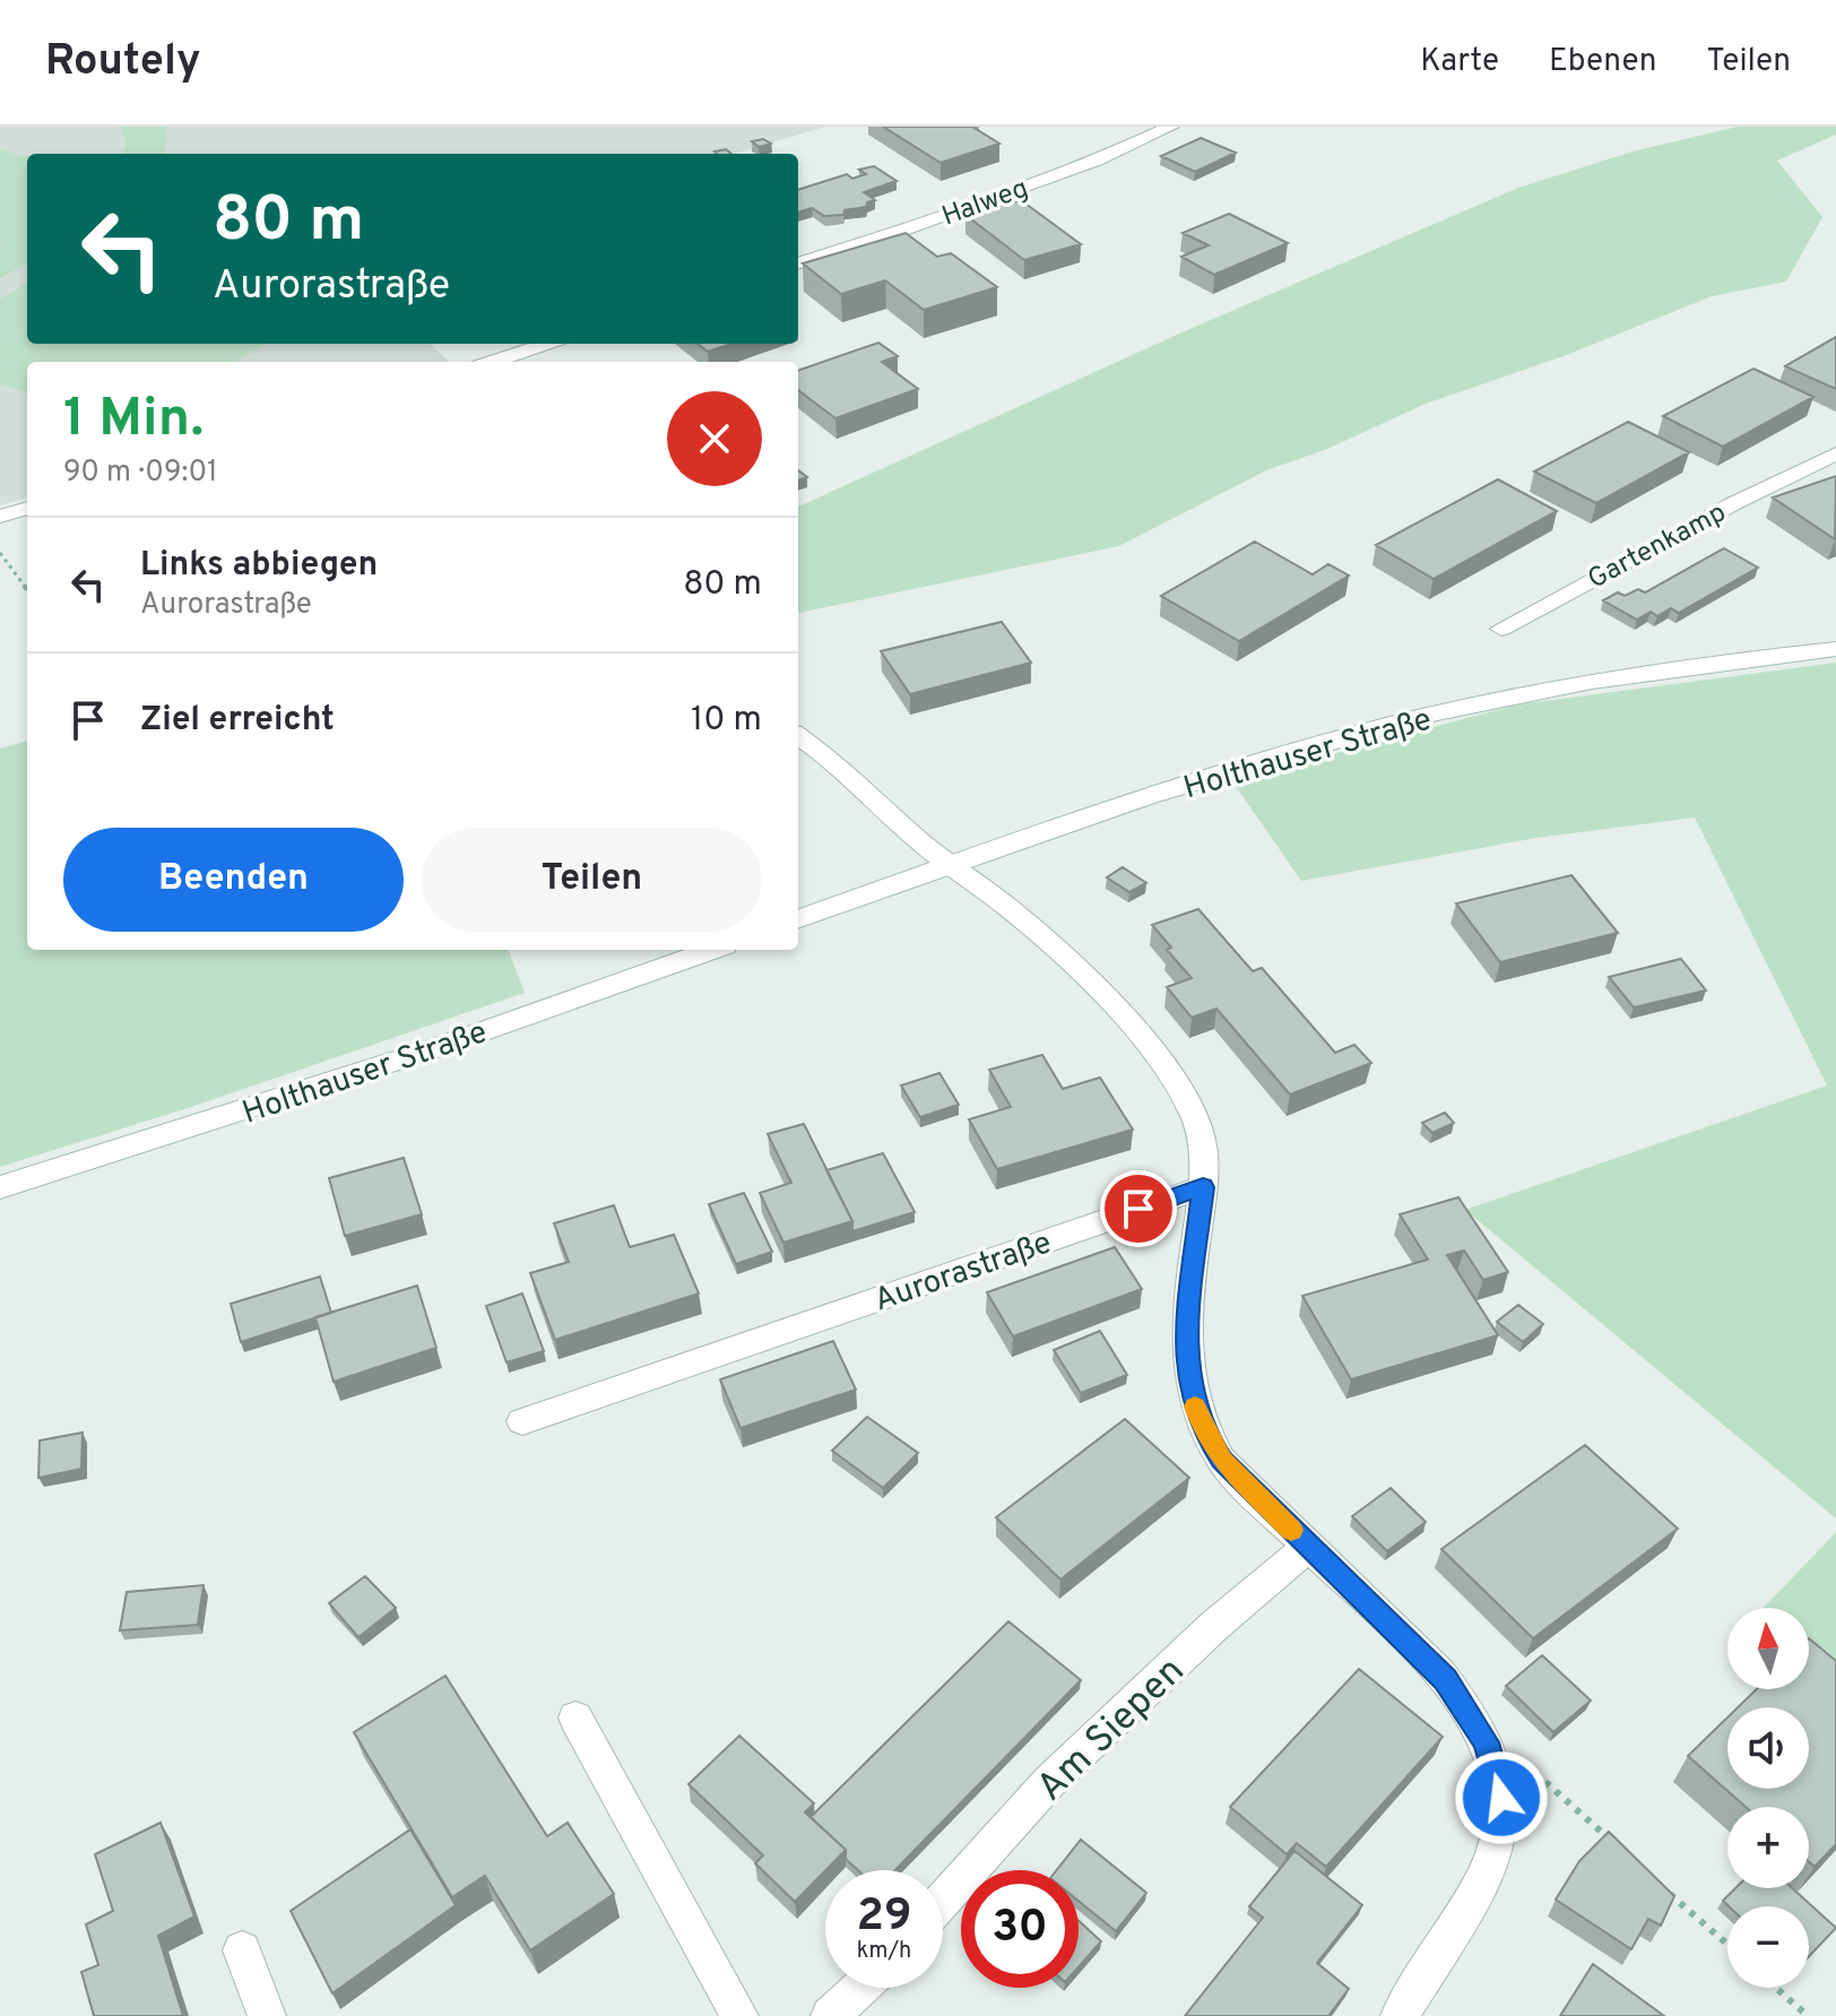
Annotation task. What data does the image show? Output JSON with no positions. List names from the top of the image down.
{
  "streets": {
    "street": [
      "Halweg",
      "Gartenkamp",
      "Holthauser Straße",
      "Aurorastraße",
      "Am Siepen"
    ]
  },
  "north": "top",
  "page": {
    "header": "Routely",
    "nav": ["Karte", "Ebenen", "Teilen"],
    "turn": ["80 m", "Aurorastraße"],
    "heading": ["1 Min.", "90 m · 09:01"],
    "list": [
      {
        "name": "Links abbiegen",
        "note": "Aurorastraße",
        "value": "80 m"
      },
      {
        "name": "Ziel erreicht",
        "value": "10 m"
      }
    ],
    "buttons": ["Beenden", "Teilen"],
    "map_buttons": ["+", "−"],
    "speed": "29 km/h",
    "limit": "30"
  }
}
